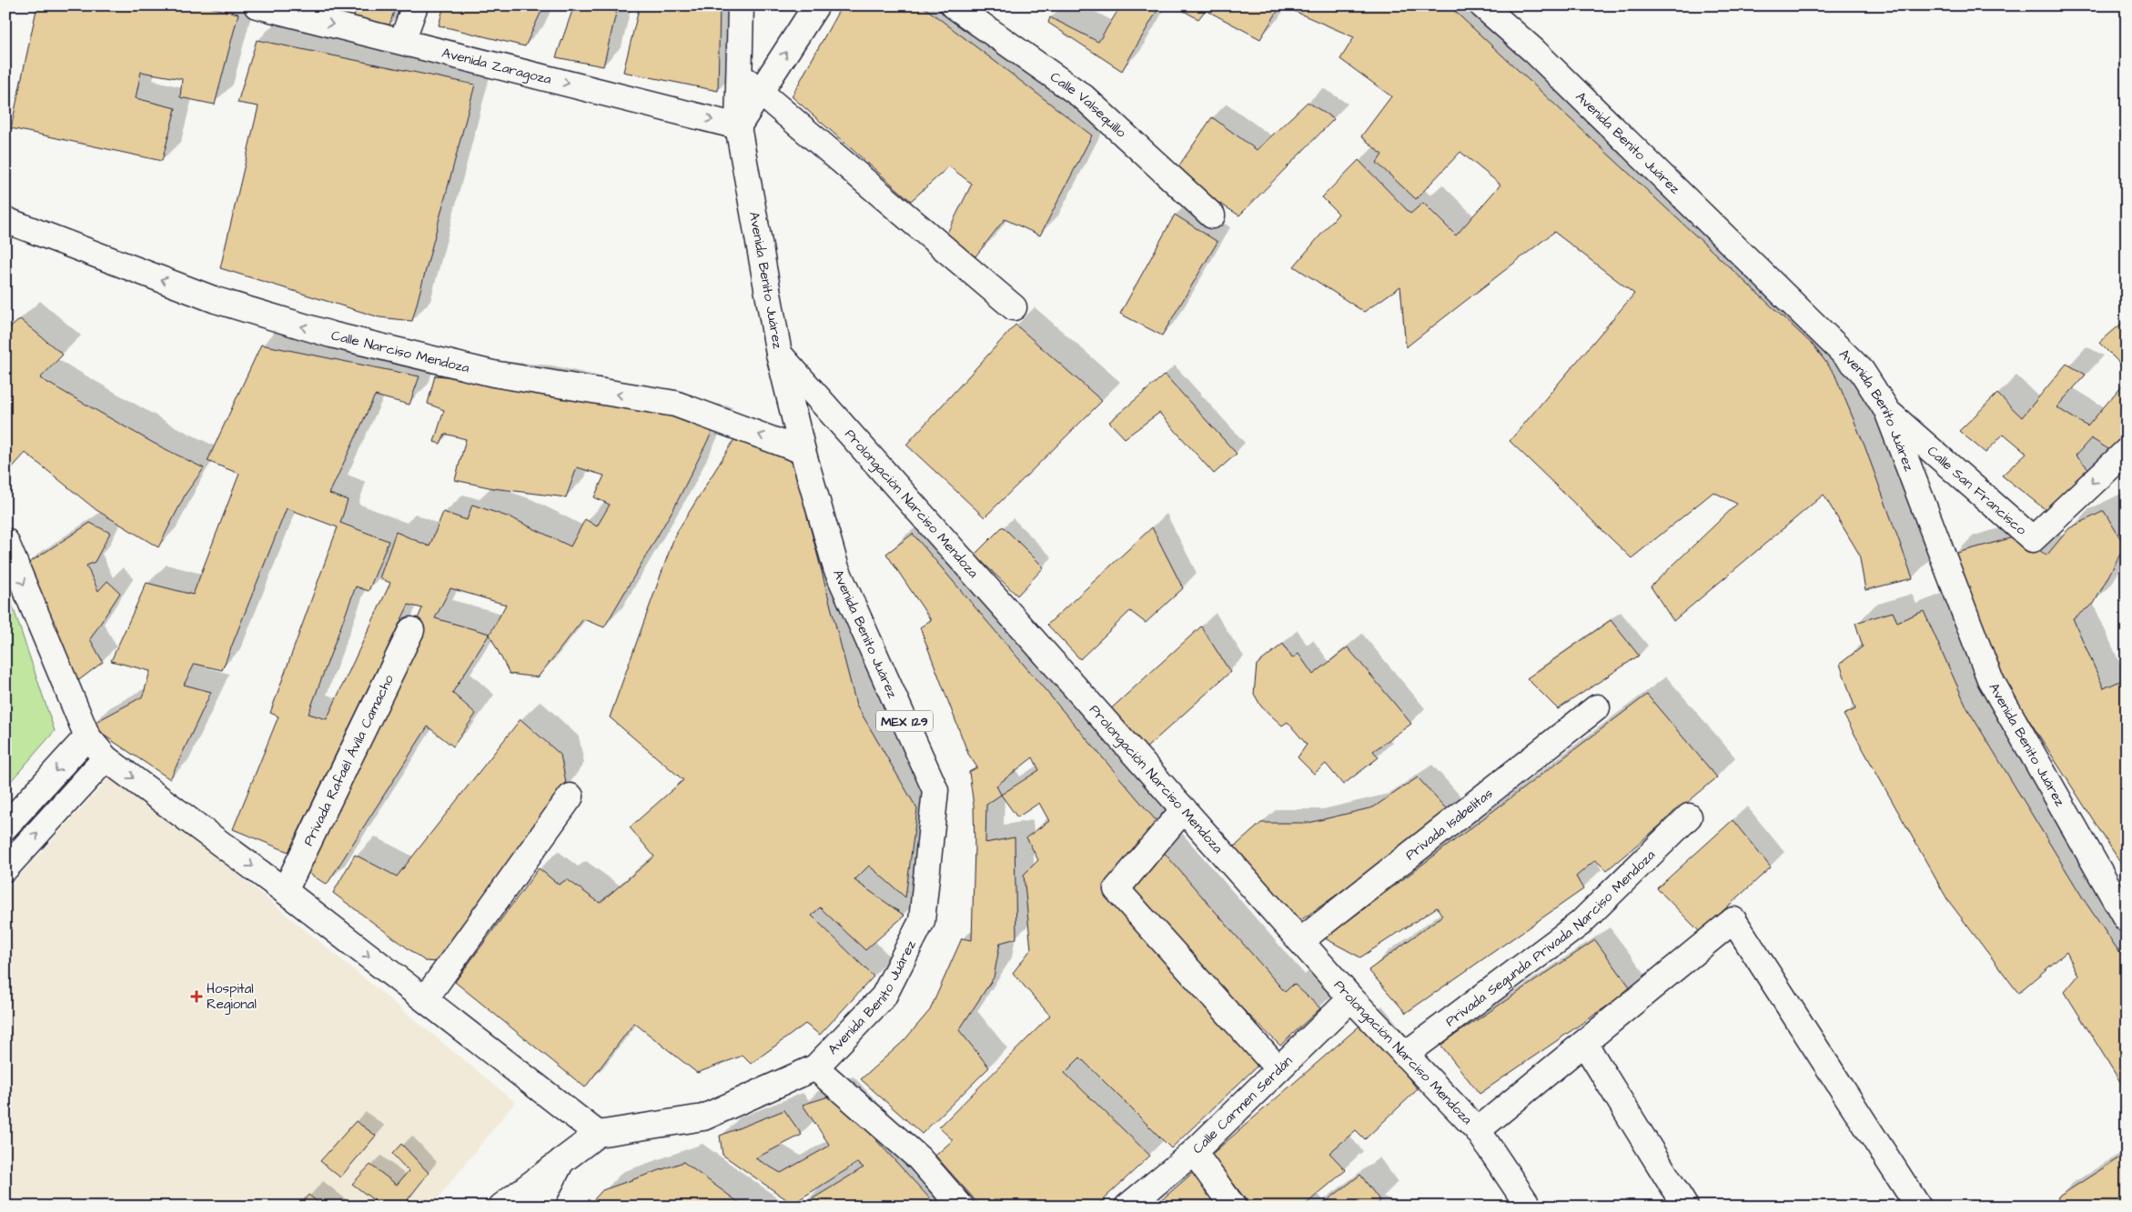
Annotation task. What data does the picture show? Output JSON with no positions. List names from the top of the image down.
{
  "streets": {
    "street": [
      "Avenida Zaragoza",
      "Calle Valsequillo",
      "Avenida Benito Juárez",
      "Calle Narciso Mendoza",
      "Calle San Francisco",
      "Prolongación Narciso Mendoza",
      "MEX 129",
      "Privada Rafaél Ávila Camacho",
      "Privada Isabelitas",
      "Privada Segunda Privada Narciso Mendoza",
      "Calle Carmen Serdán"
    ]
  },
  "crossings": [
    ["Avenida Zaragoza", "Avenida Benito Juárez"],
    ["Avenida Benito Juárez", "Calle Narciso Mendoza"],
    ["Avenida Benito Juárez", "Calle San Francisco"],
    ["Avenida Benito Juárez", "Prolongación Narciso Mendoza"],
    ["Prolongación Narciso Mendoza", "Privada Isabelitas"],
    ["Prolongación Narciso Mendoza", "Privada Segunda Privada Narciso Mendoza"],
    ["Prolongación Narciso Mendoza", "Calle Carmen Serdán"]
  ],
  "one_way": ["Avenida Zaragoza", "Calle Narciso Mendoza"],
  "places": {
    "health": ["Hospital Regional"]
  }
}
